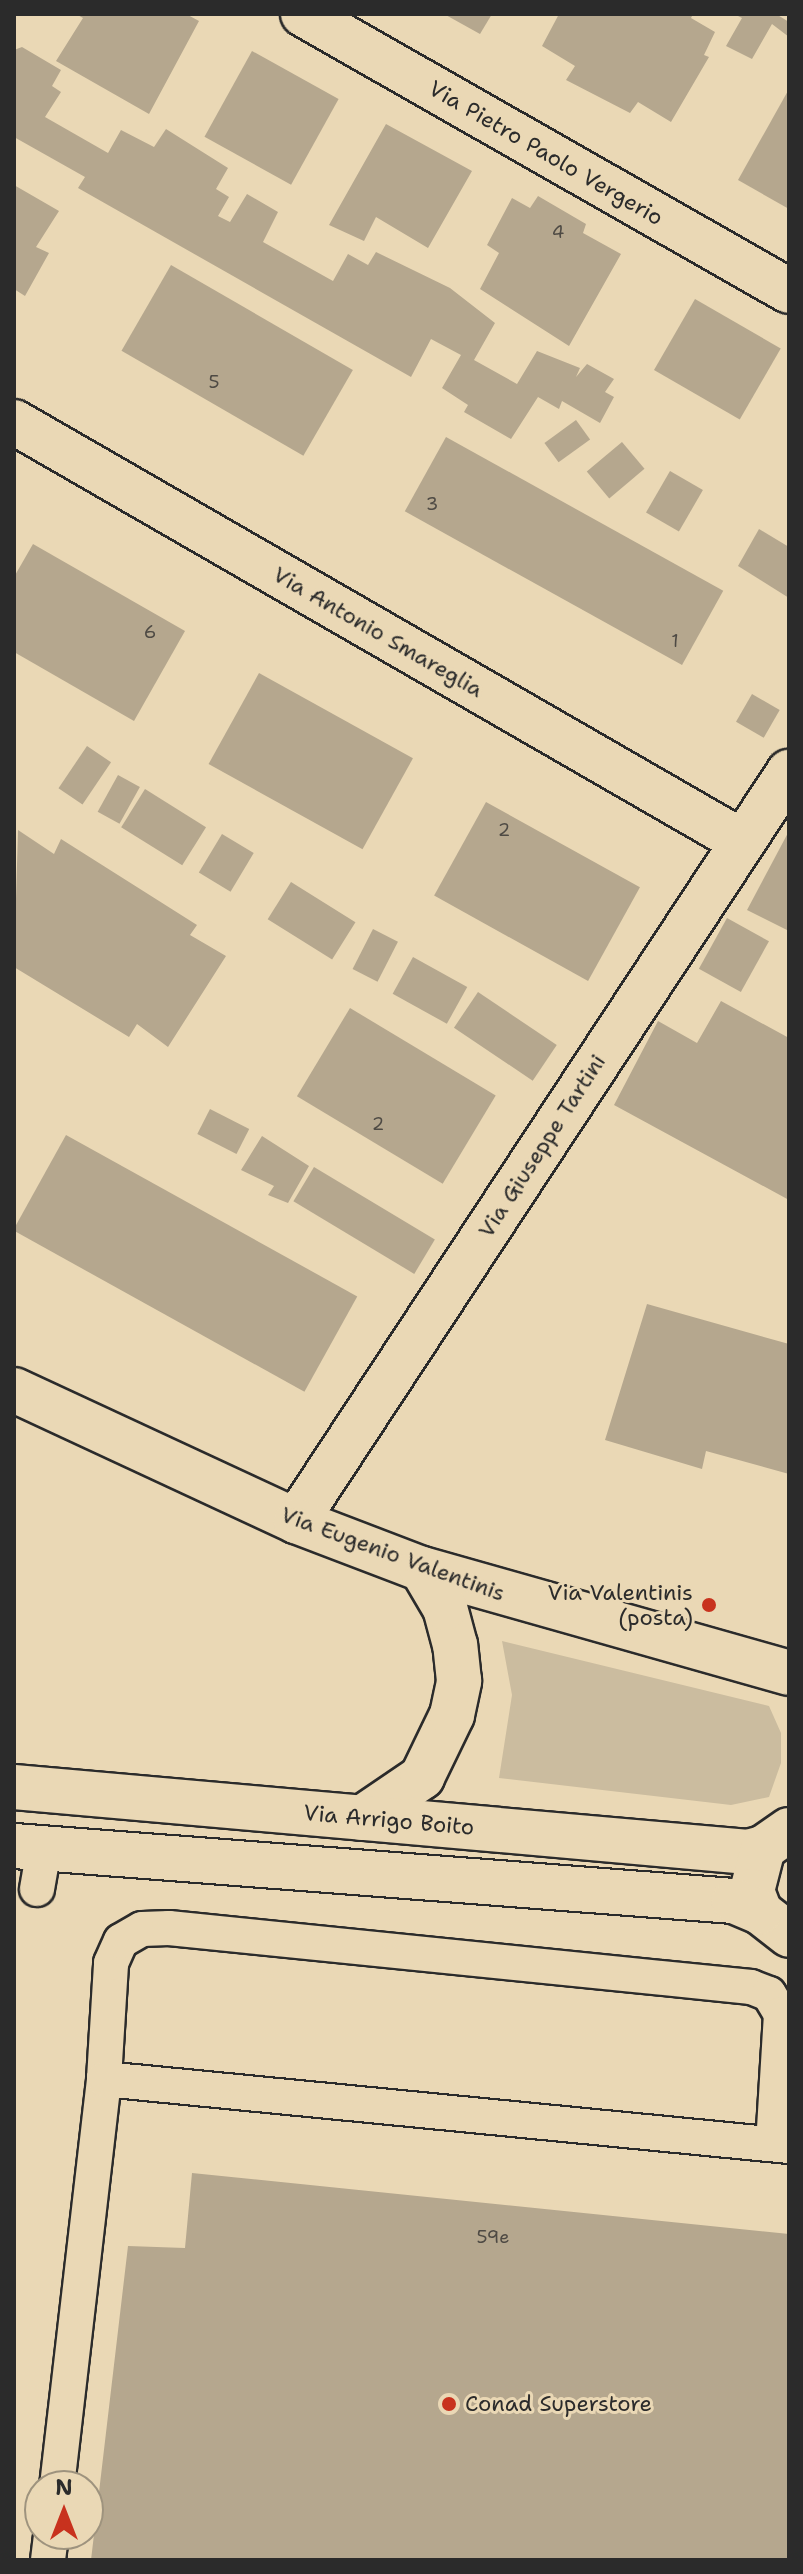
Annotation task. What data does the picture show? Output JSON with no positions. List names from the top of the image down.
{
  "streets": {
    "main road": [
      "Via Pietro Paolo Vergerio",
      "Via Antonio Smareglia",
      "Via Giuseppe Tartini",
      "Via Eugenio Valentinis",
      "Via Arrigo Boito"
    ]
  },
  "crossings": [
    ["Via Antonio Smareglia", "Via Giuseppe Tartini"],
    ["Via Giuseppe Tartini", "Via Eugenio Valentinis"]
  ],
  "places": ["Via Valentinis (posta)", "Conad Superstore"],
  "house_numbers": [
    "4",
    "5",
    "3",
    "6",
    "1",
    "2",
    "2",
    "59e"
  ],
  "north": "top"
}
